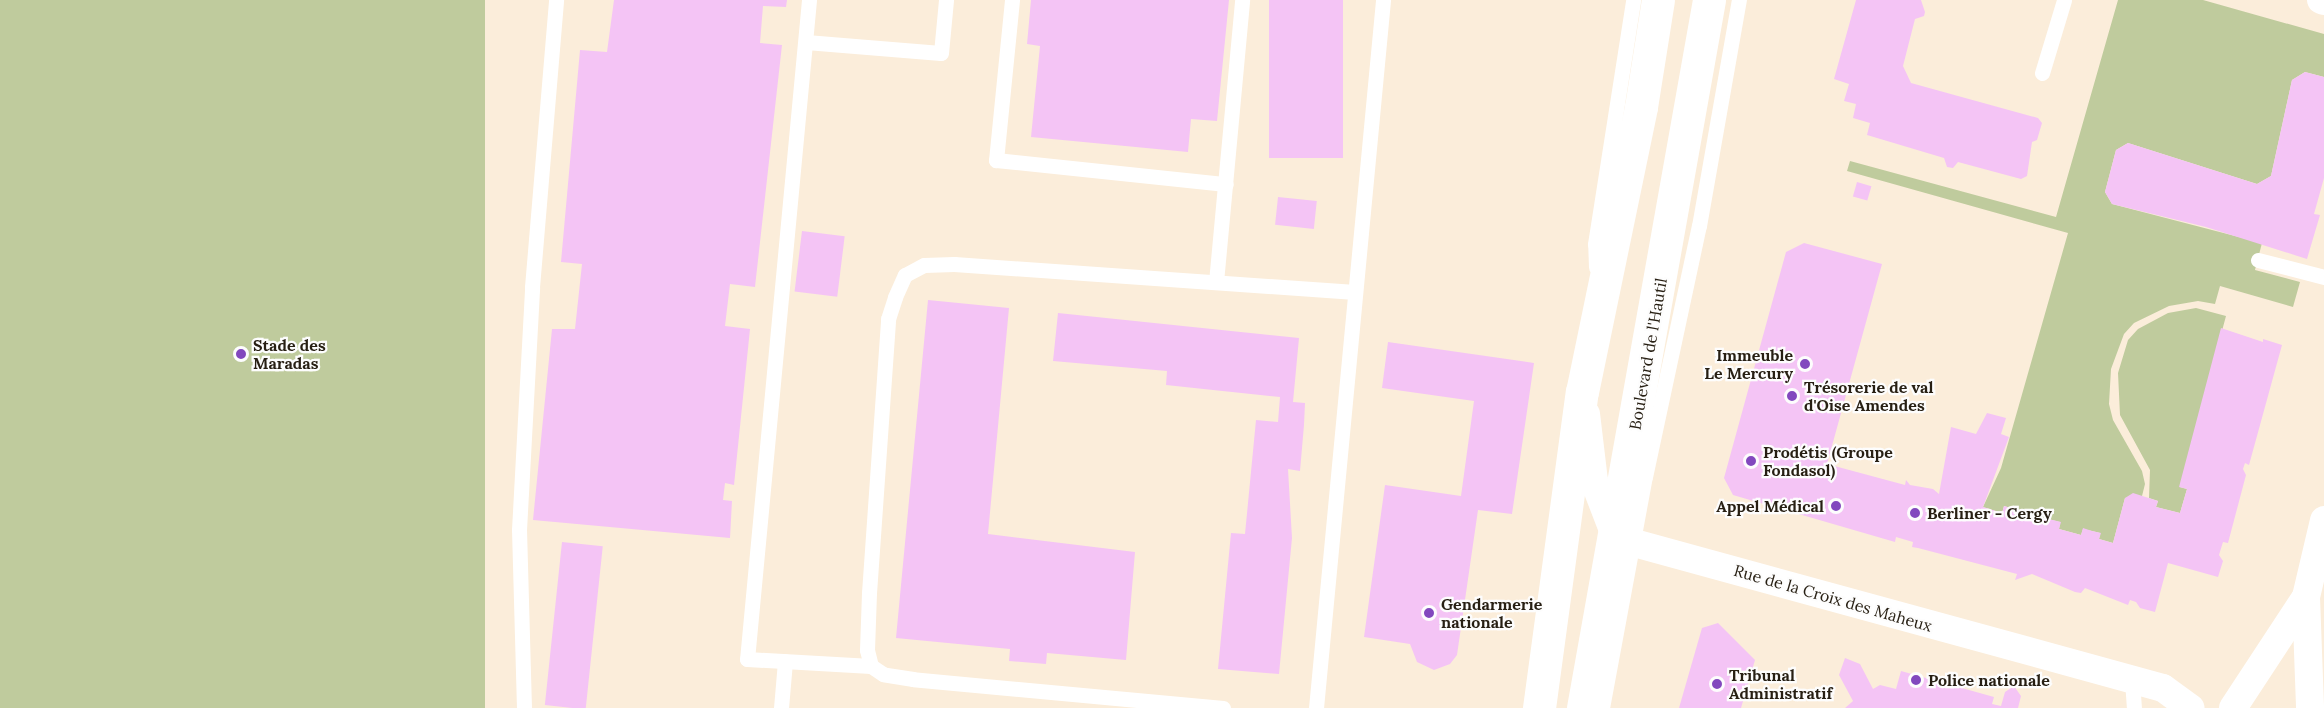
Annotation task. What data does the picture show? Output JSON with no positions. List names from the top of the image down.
{
  "streets": {
    "main road": ["Boulevard de l'Hautil"],
    "street": ["Rue de la Croix des Maheux"]
  },
  "crossings": [
    ["Boulevard de l'Hautil", "Rue de la Croix des Maheux"]
  ],
  "places": [
    "Stade des Maradas",
    "Immeuble Le Mercury",
    "Trésorerie de val d'Oise Amendes",
    "Prodétis (Groupe Fondasol)",
    "Appel Médical",
    "Berliner - Cergy",
    "Gendarmerie nationale",
    "Police nationale",
    "Tribunal Administratif"
  ]
}
